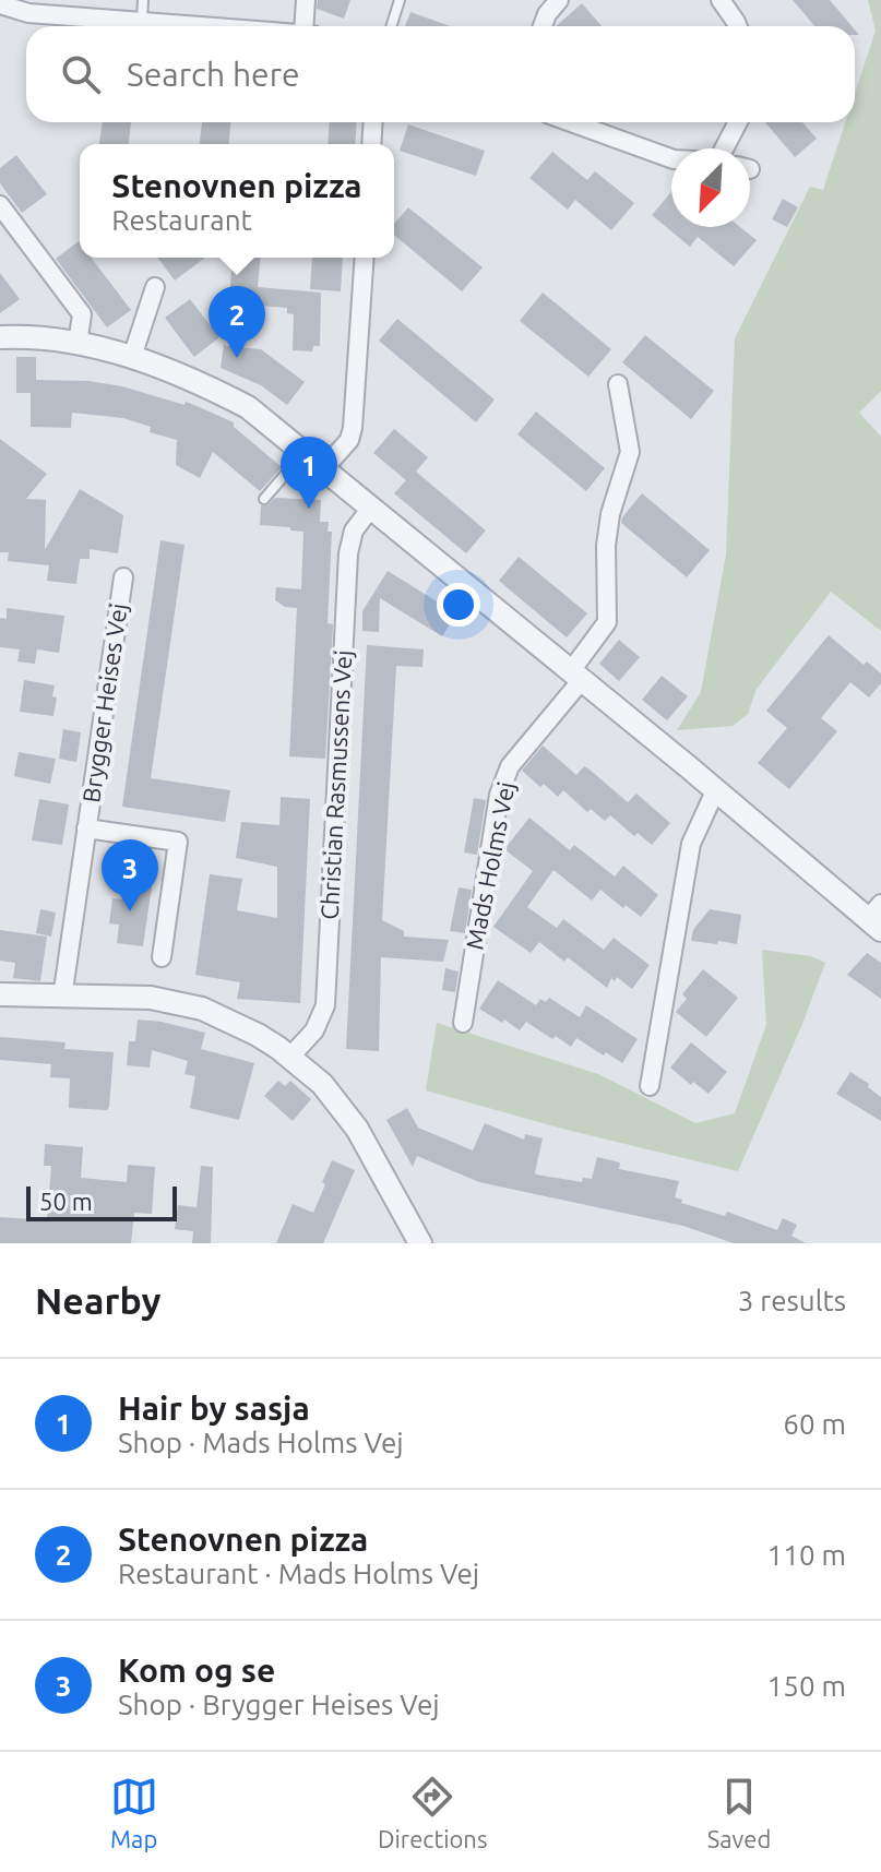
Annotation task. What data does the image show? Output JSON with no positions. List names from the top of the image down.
{
  "streets": {
    "street": ["Brygger Heises Vej", "Christian Rasmussens Vej", "Mads Holms Vej"]
  },
  "scale_bar": "50 m",
  "north": "bottom left",
  "page": {
    "search": "Search here",
    "popup": ["Stenovnen pizza", "Restaurant"],
    "pins": ["2", "1", "3"],
    "scale": "50 m",
    "heading": ["Nearby", "3 results"],
    "list": [
      {
        "mark": "1",
        "name": "Hair by sasja",
        "note": "Shop · Mads Holms Vej",
        "value": "60 m"
      },
      {
        "mark": "2",
        "name": "Stenovnen pizza",
        "note": "Restaurant · Mads Holms Vej",
        "value": "110 m"
      },
      {
        "mark": "3",
        "name": "Kom og se",
        "note": "Shop · Brygger Heises Vej",
        "value": "150 m"
      }
    ],
    "nav": ["Map", "Directions", "Saved"]
  }
}
